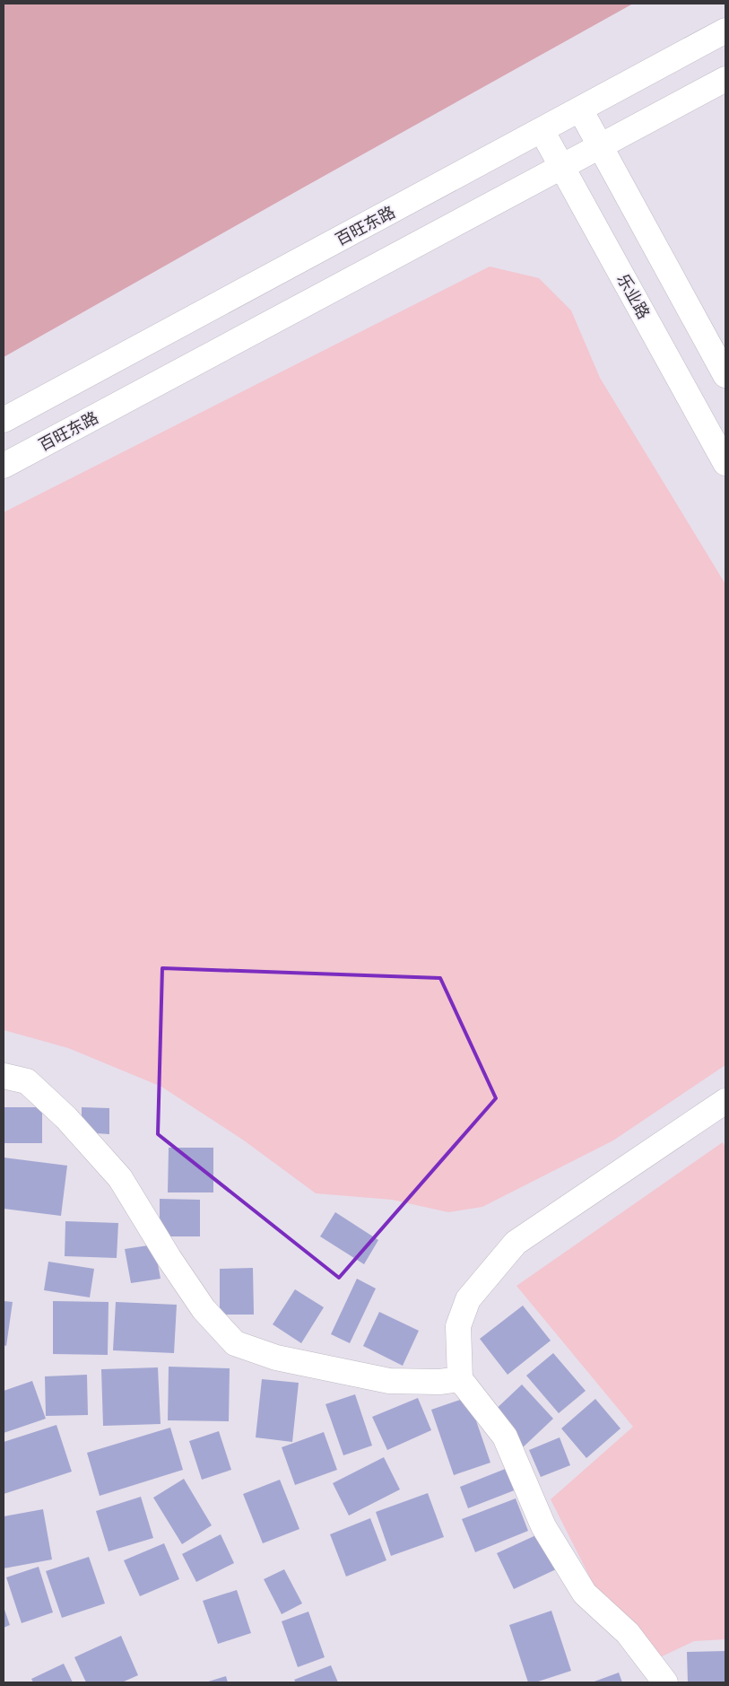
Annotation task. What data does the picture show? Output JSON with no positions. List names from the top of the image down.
{
  "streets": {
    "main road": ["百旺东路", "乐业路"]
  },
  "crossings": [
    ["百旺东路", "乐业路"]
  ]
}
